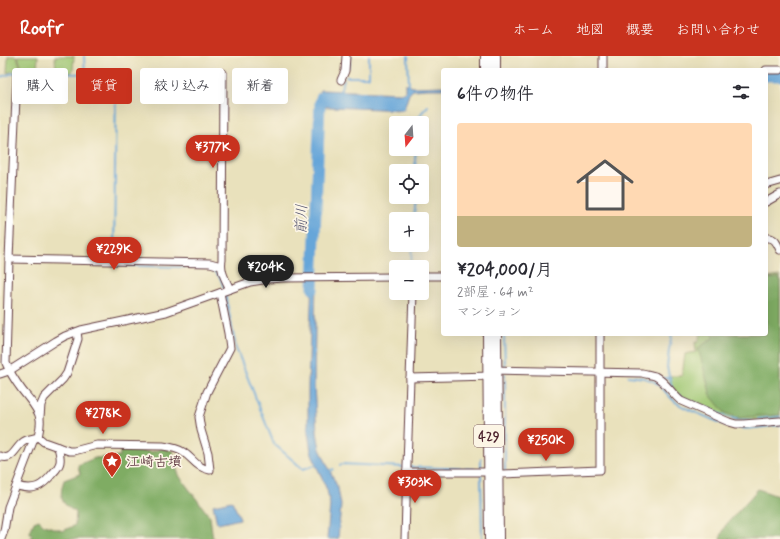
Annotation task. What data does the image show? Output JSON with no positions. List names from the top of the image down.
{
  "streets": {
    "highway": ["429"]
  },
  "water": ["前川"],
  "places": {
    "place": ["江崎古墳"]
  },
  "north": "bottom",
  "page": {
    "header": "Roofr",
    "nav": [
      "ホーム",
      "地図",
      "概要",
      "お問い合わせ"
    ],
    "chip": [
      "購入",
      "賃貸",
      "絞り込み",
      "新着"
    ],
    "heading": "6件の物件",
    "map_buttons": ["+", "−"],
    "list": [
      {
        "name": "¥204,000/月",
        "note": "2部屋 · 64 m² · マンション"
      }
    ],
    "price": [
      "¥377K",
      "¥229K",
      "¥204K",
      "¥278K",
      "¥250K",
      "¥303K"
    ]
  }
}
